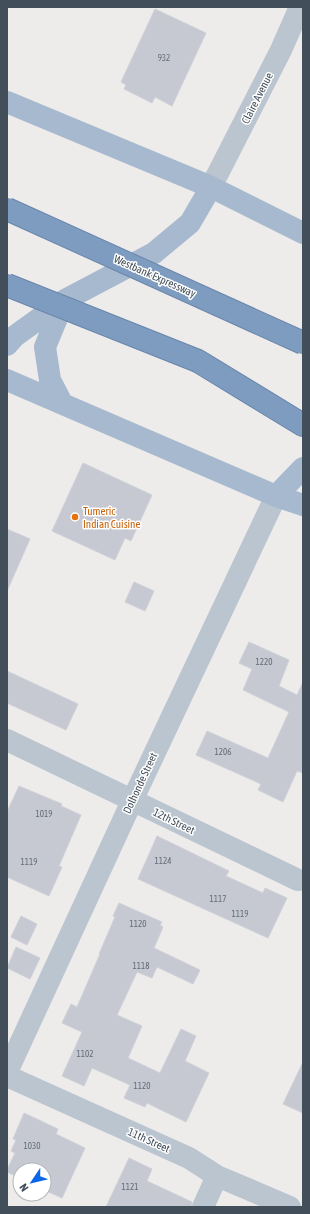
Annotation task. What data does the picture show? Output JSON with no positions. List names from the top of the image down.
{
  "streets": {
    "highway": ["Westbank Expressway"],
    "street": [
      "Claire Avenue",
      "Dolhonde Street",
      "12th Street",
      "11th Street"
    ]
  },
  "crossings": [
    ["Dolhonde Street", "12th Street"]
  ],
  "places": ["Tumeric Indian Cuisine"],
  "house_numbers": [
    "932",
    "1220",
    "1206",
    "1019",
    "1124",
    "1119",
    "1117",
    "1119",
    "1120",
    "1118",
    "1102",
    "1120",
    "1030",
    "1121"
  ],
  "north": "bottom left"
}
